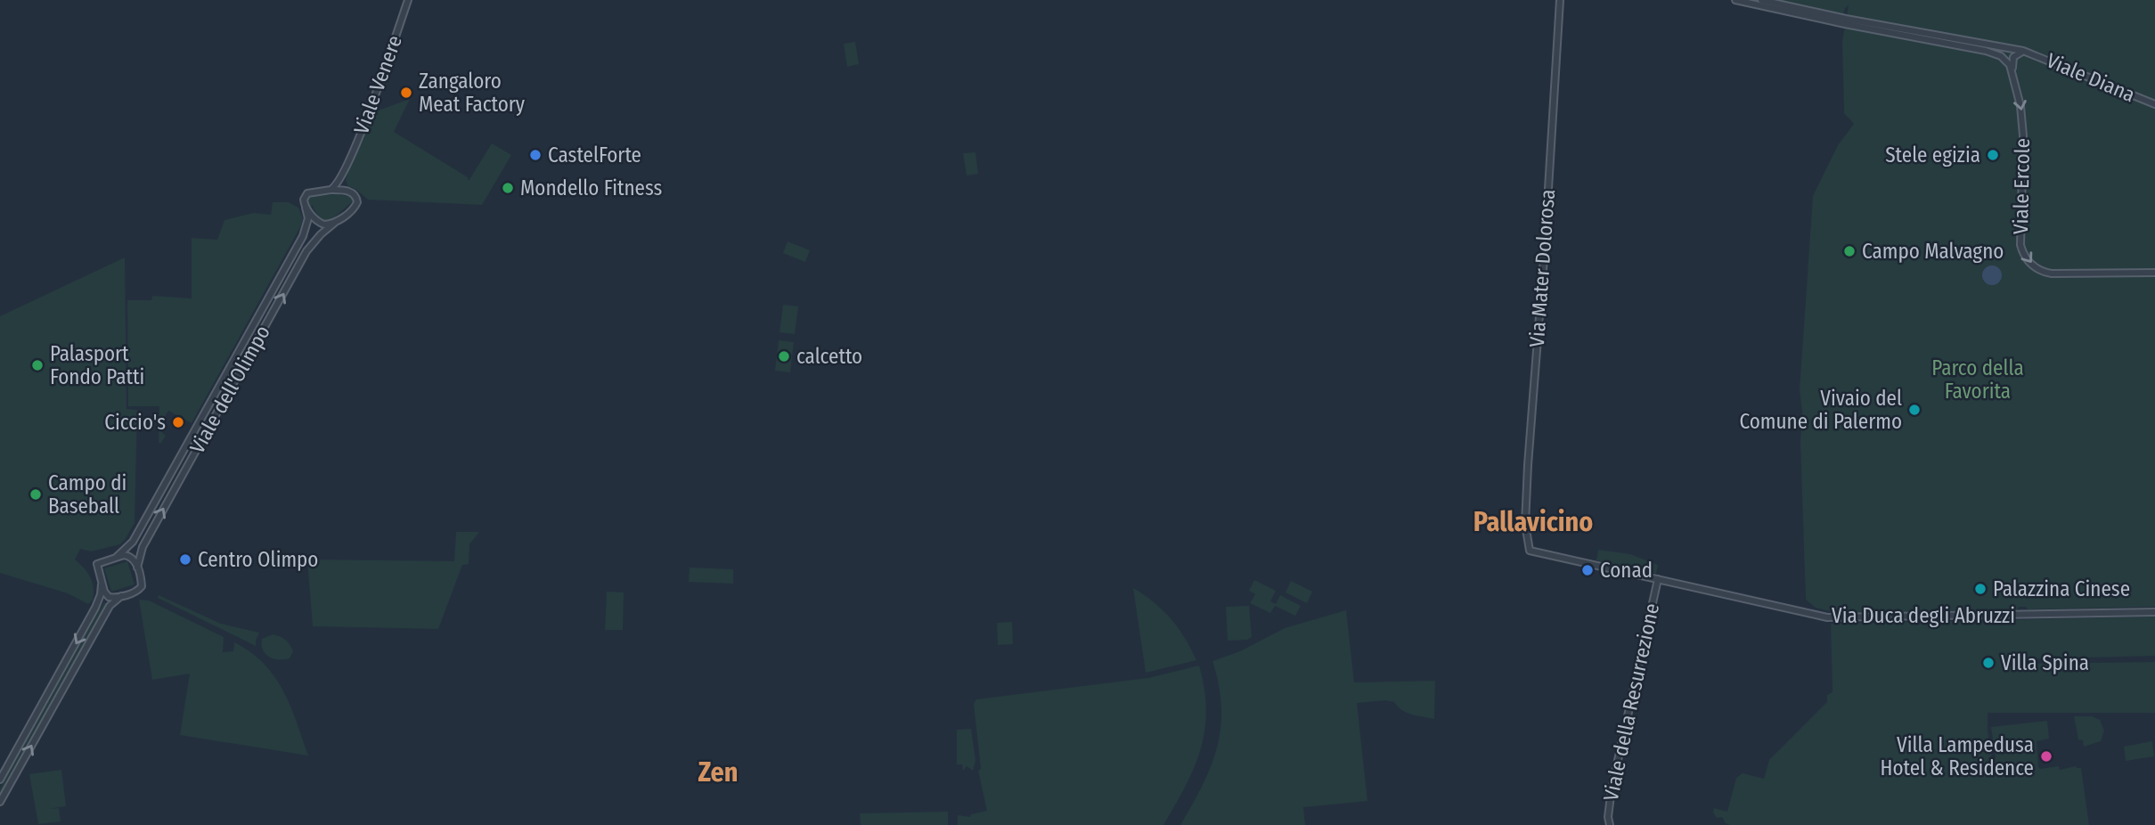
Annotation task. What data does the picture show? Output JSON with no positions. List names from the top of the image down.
{
  "streets": {
    "street": [
      "Viale Diana",
      "Viale Venere",
      "Viale Ercole",
      "Via Mater Dolorosa",
      "Viale dell'Olimpo",
      "Via Duca degli Abruzzi",
      "Viale della Resurrezione"
    ]
  },
  "crossings": [
    ["Via Mater Dolorosa", "Via Duca degli Abruzzi"],
    ["Via Duca degli Abruzzi", "Viale della Resurrezione"]
  ],
  "districts": ["Pallavicino", "Zen"],
  "parks": ["Parco della Favorita"],
  "places": [
    "Zangaloro Meat Factory",
    "CastelForte",
    "Stele egizia",
    "Mondello Fitness",
    "Campo Malvagno",
    "calcetto",
    "Palasport Fondo Patti",
    "Vivaio del Comune di Palermo",
    "Ciccio's",
    "Campo di Baseball",
    "Centro Olimpo",
    "Conad",
    "Palazzina Cinese",
    "Villa Spina",
    "Villa Lampedusa Hotel & Residence"
  ]
}
